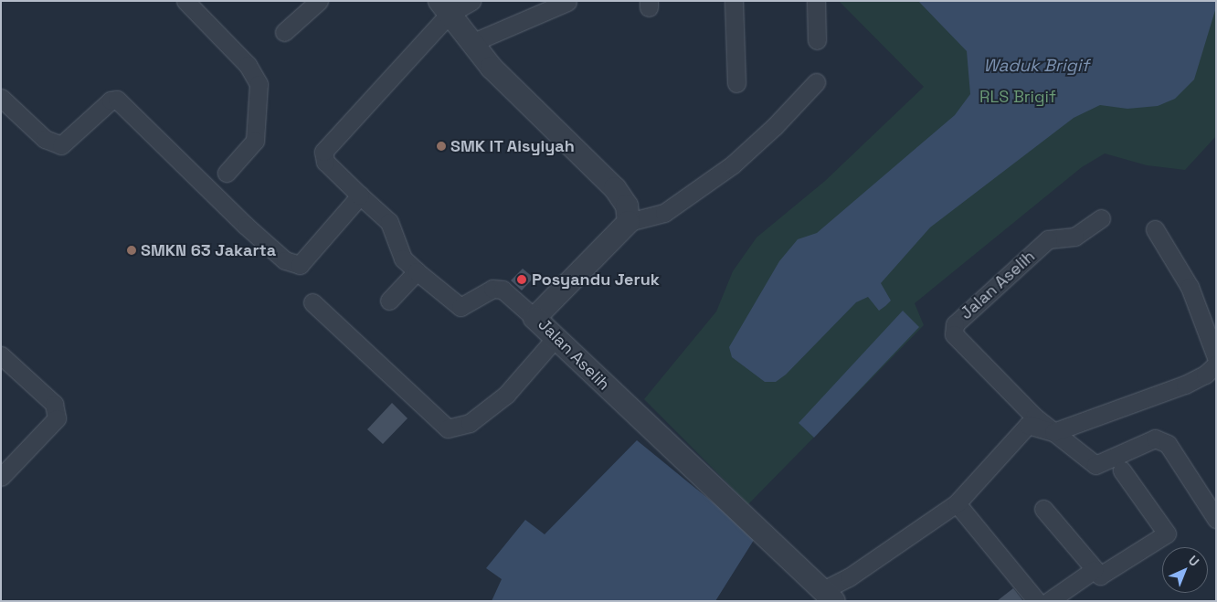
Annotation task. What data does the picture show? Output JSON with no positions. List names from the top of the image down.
{
  "streets": {
    "street": ["Jalan Aselih"]
  },
  "water": ["Waduk Brigif"],
  "parks": ["RLS Brigif"],
  "places": ["SMK IT Aisyiyah", "SMKN 63 Jakarta", "Posyandu Jeruk"],
  "north": "top right"
}
